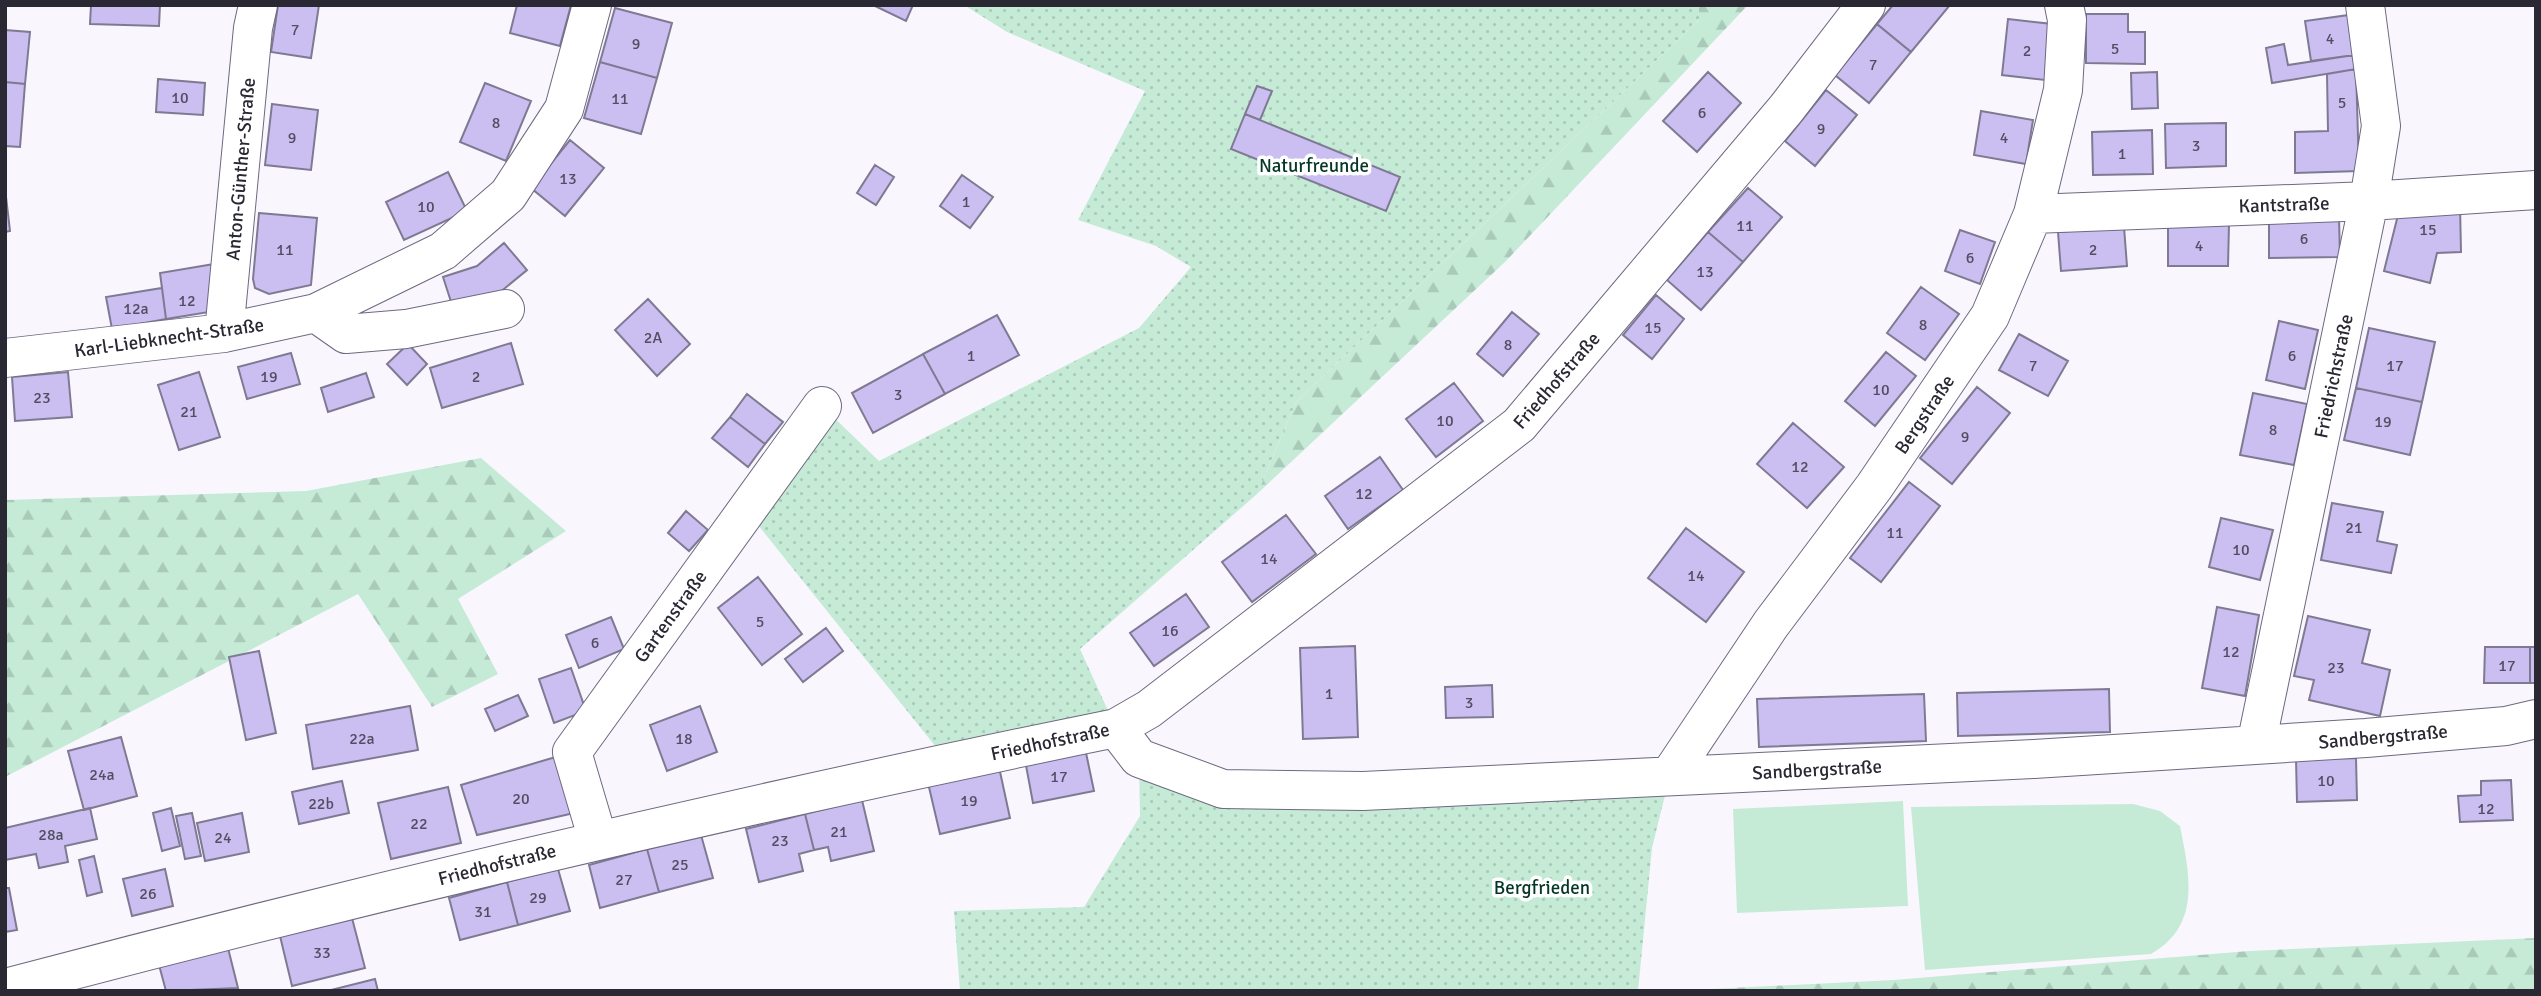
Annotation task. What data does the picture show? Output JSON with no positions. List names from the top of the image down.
{
  "streets": {
    "street": [
      "Anton-Günther-Straße",
      "Kantstraße",
      "Karl-Liebknecht-Straße",
      "Friedrichstraße",
      "Friedhofstraße",
      "Bergstraße",
      "Gartenstraße",
      "Sandbergstraße"
    ]
  },
  "crossings": [
    ["Anton-Günther-Straße", "Karl-Liebknecht-Straße"],
    ["Kantstraße", "Friedrichstraße"],
    ["Kantstraße", "Bergstraße"],
    ["Friedrichstraße", "Sandbergstraße"],
    ["Friedhofstraße", "Gartenstraße"],
    ["Friedhofstraße", "Sandbergstraße"],
    ["Bergstraße", "Sandbergstraße"]
  ],
  "parks": ["Naturfreunde", "Bergfrieden"],
  "house_numbers": [
    "7",
    "4",
    "9",
    "5",
    "2",
    "7",
    "10",
    "11",
    "5",
    "6",
    "8",
    "9",
    "9",
    "4",
    "3",
    "1",
    "13",
    "1",
    "10",
    "11",
    "15",
    "6",
    "4",
    "11",
    "2",
    "6",
    "13",
    "12",
    "12a",
    "8",
    "15",
    "2A",
    "8",
    "1",
    "6",
    "7",
    "17",
    "19",
    "2",
    "10",
    "3",
    "23",
    "21",
    "10",
    "19",
    "8",
    "9",
    "12",
    "12",
    "21",
    "11",
    "10",
    "14",
    "14",
    "5",
    "16",
    "6",
    "12",
    "17",
    "23",
    "1",
    "3",
    "22a",
    "18",
    "24a",
    "17",
    "10",
    "20",
    "19",
    "22b",
    "12",
    "22",
    "21",
    "28a",
    "24",
    "23",
    "25",
    "27",
    "26",
    "29",
    "31",
    "33"
  ]
}
